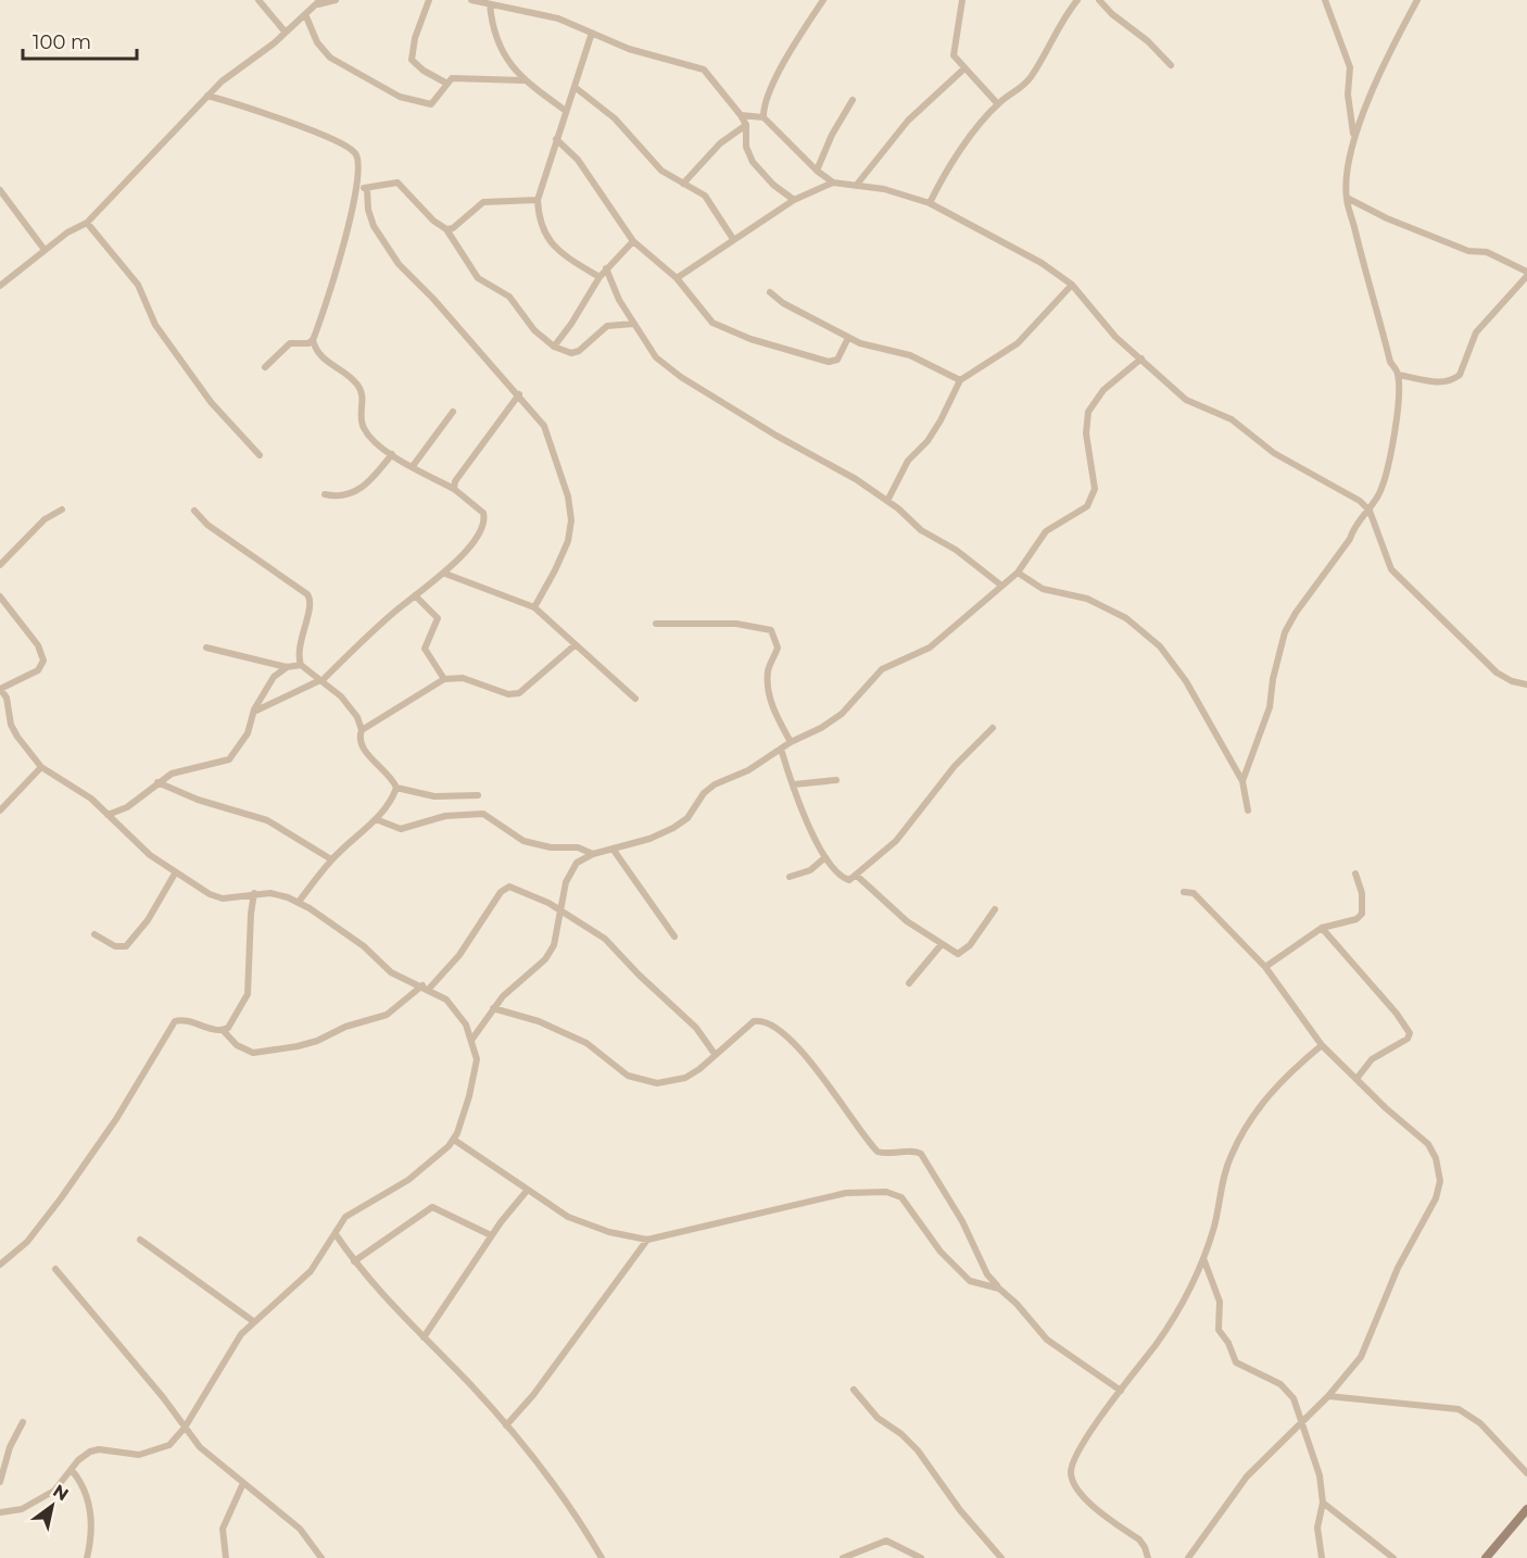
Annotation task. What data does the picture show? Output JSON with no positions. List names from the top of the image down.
{
  "scale_bar": "100 m",
  "north": "top right"
}
